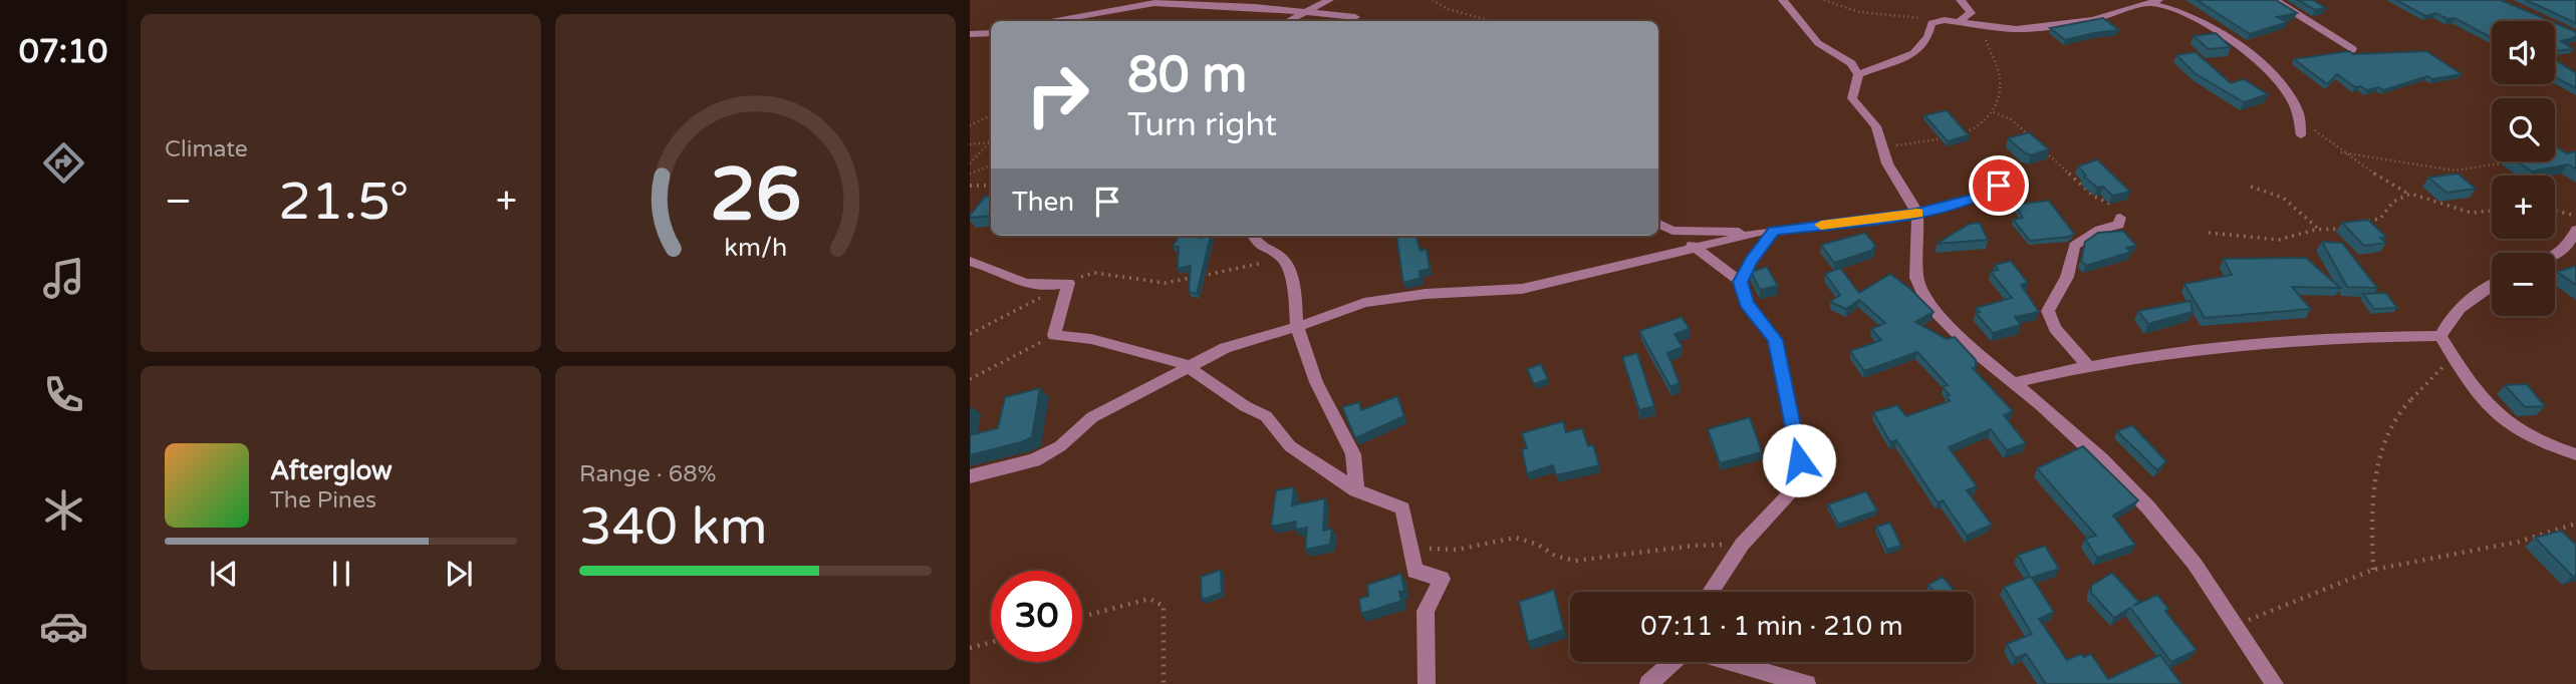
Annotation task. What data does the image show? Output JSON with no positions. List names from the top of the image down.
{
  "page": {
    "tabs": "07:10",
    "tile": [
      "Climate",
      ["Range · 68%", "340 km"]
    ],
    "map_buttons": ["+", "−"],
    "turn": ["80 m", "Turn right"],
    "then": "Then",
    "heat": ["−", "21.5°", "+"],
    "song": ["Afterglow", "The Pines"],
    "limit": "30",
    "trip": "07:11 · 1 min · 210 m",
    "gauge": ["26", "km/h"]
  }
}
